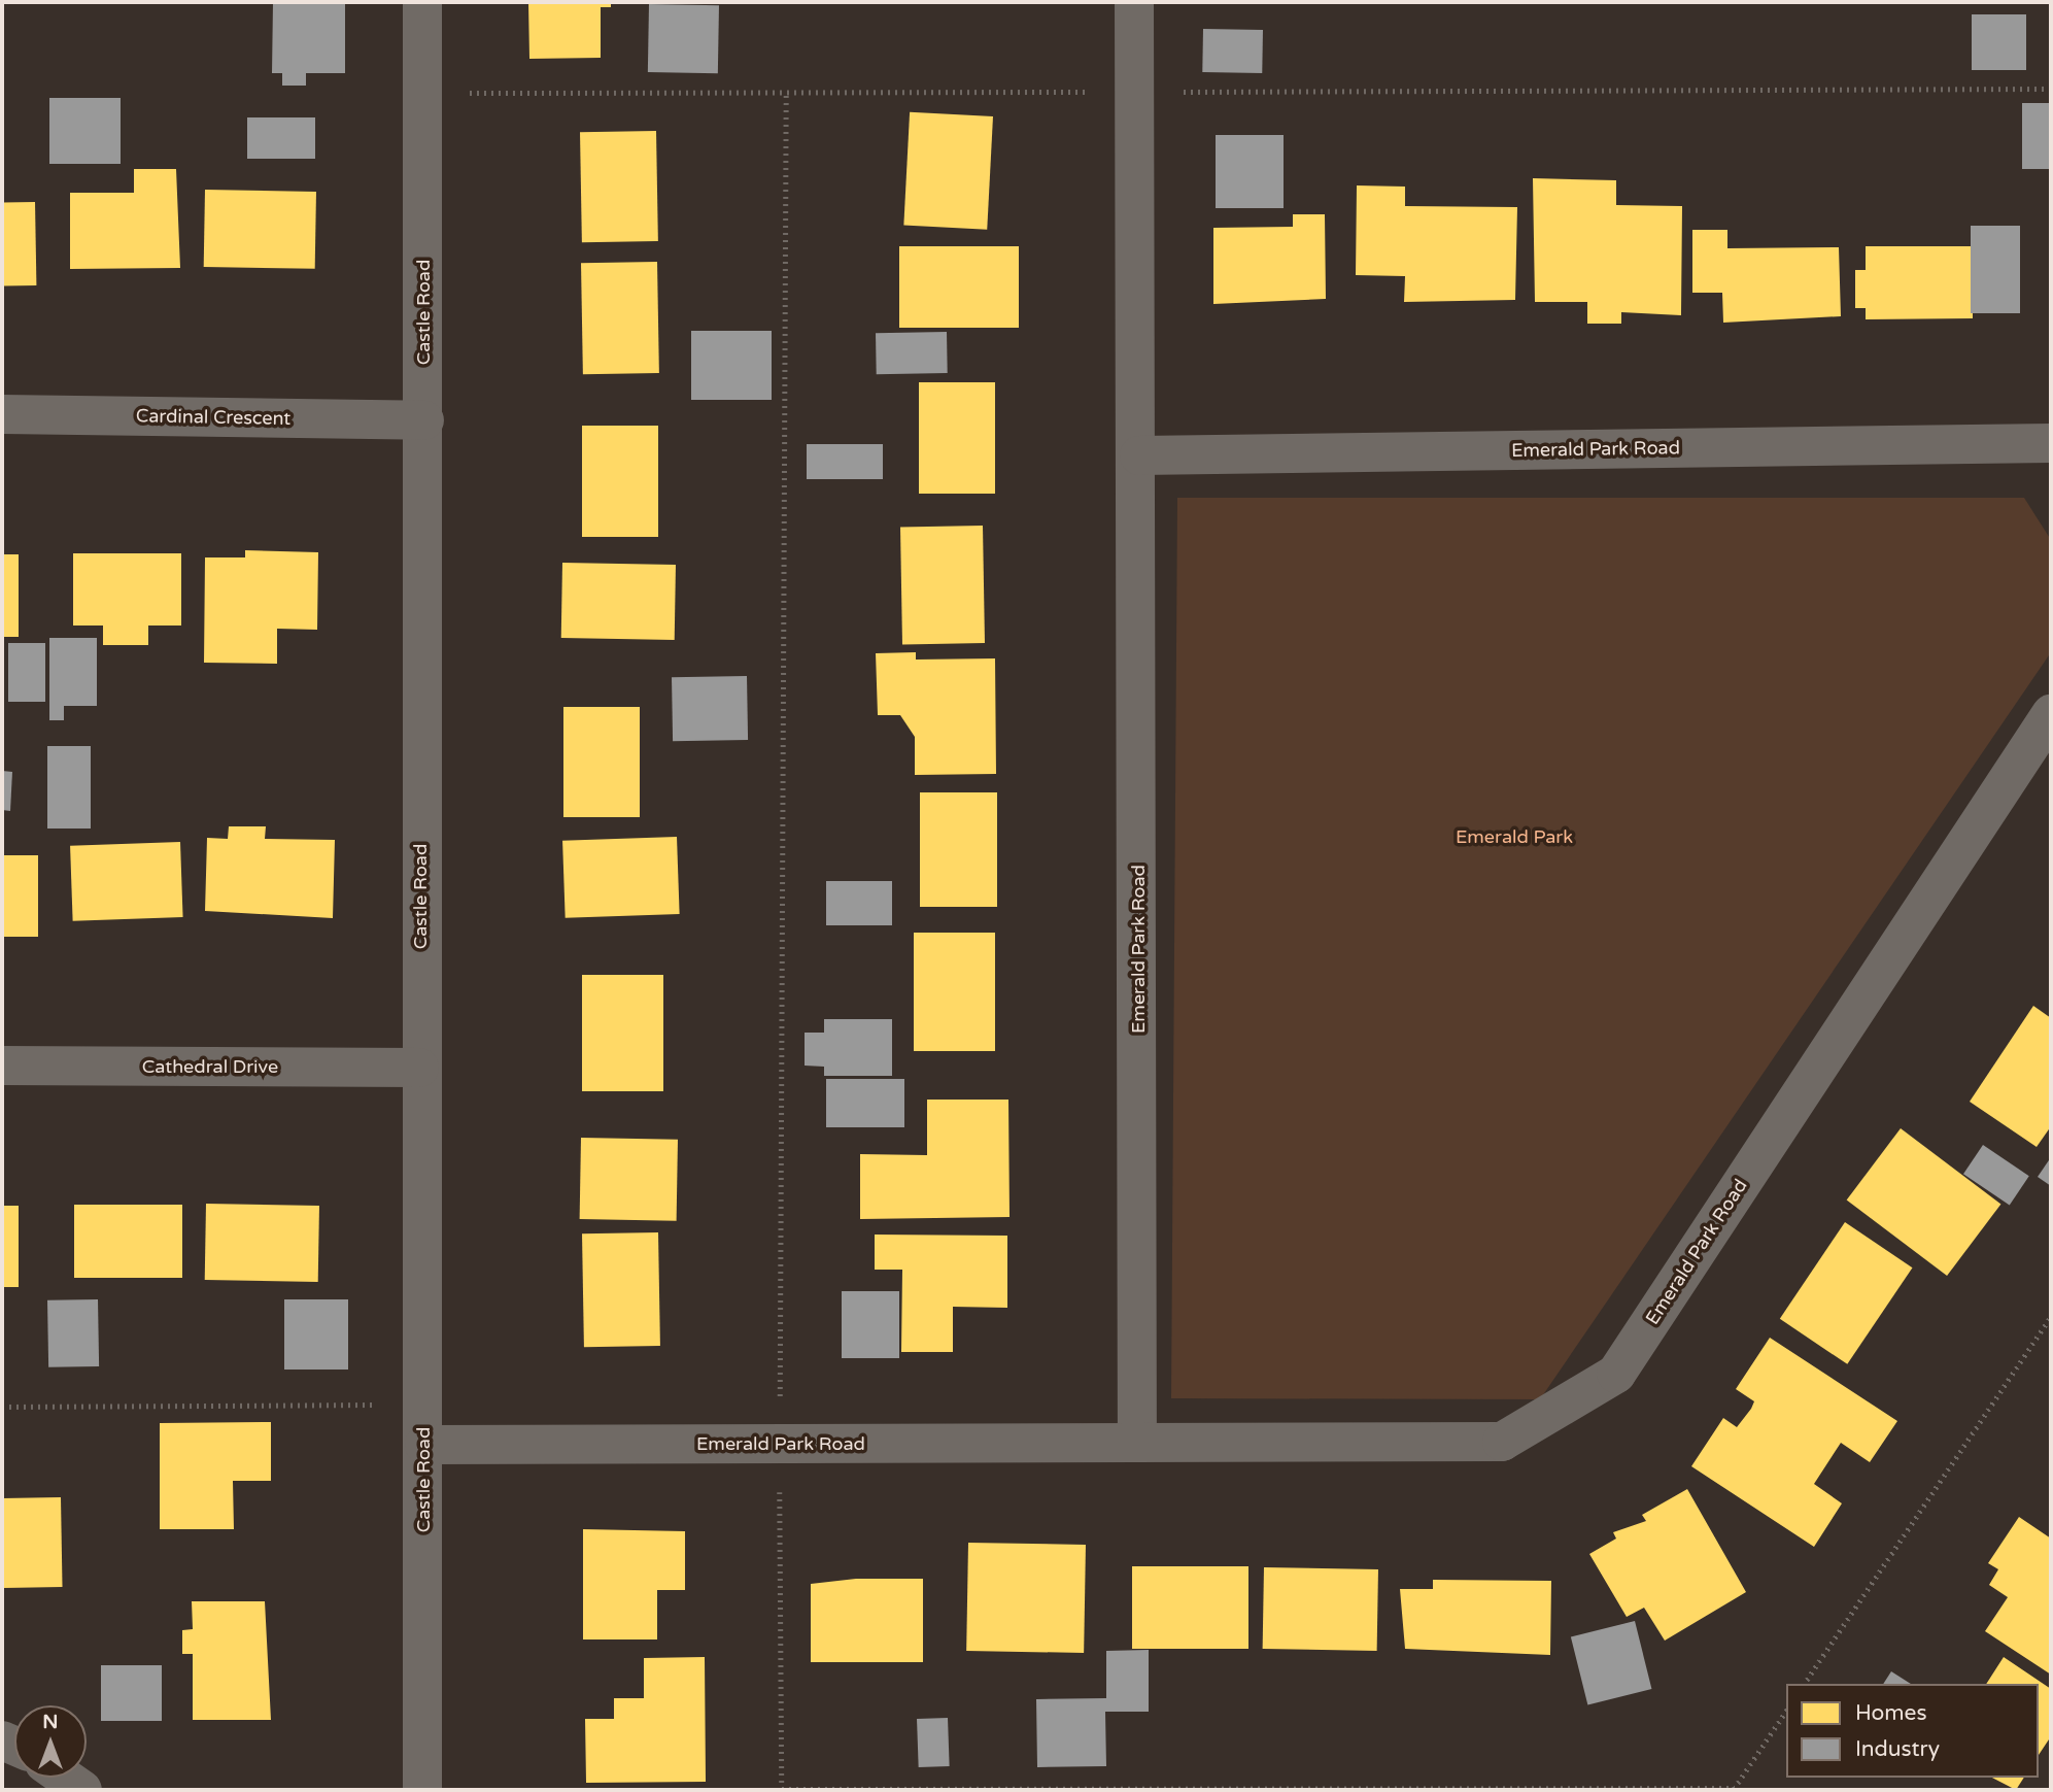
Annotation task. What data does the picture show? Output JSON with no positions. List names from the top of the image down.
{
  "streets": {
    "street": [
      "Castle Road",
      "Cardinal Crescent",
      "Emerald Park Road",
      "Cathedral Drive"
    ]
  },
  "crossings": [
    ["Castle Road", "Cardinal Crescent"],
    ["Castle Road", "Emerald Park Road"],
    ["Castle Road", "Cathedral Drive"]
  ],
  "parks": ["Emerald Park"],
  "legend": ["Homes", "Industry"],
  "north": "top"
}
